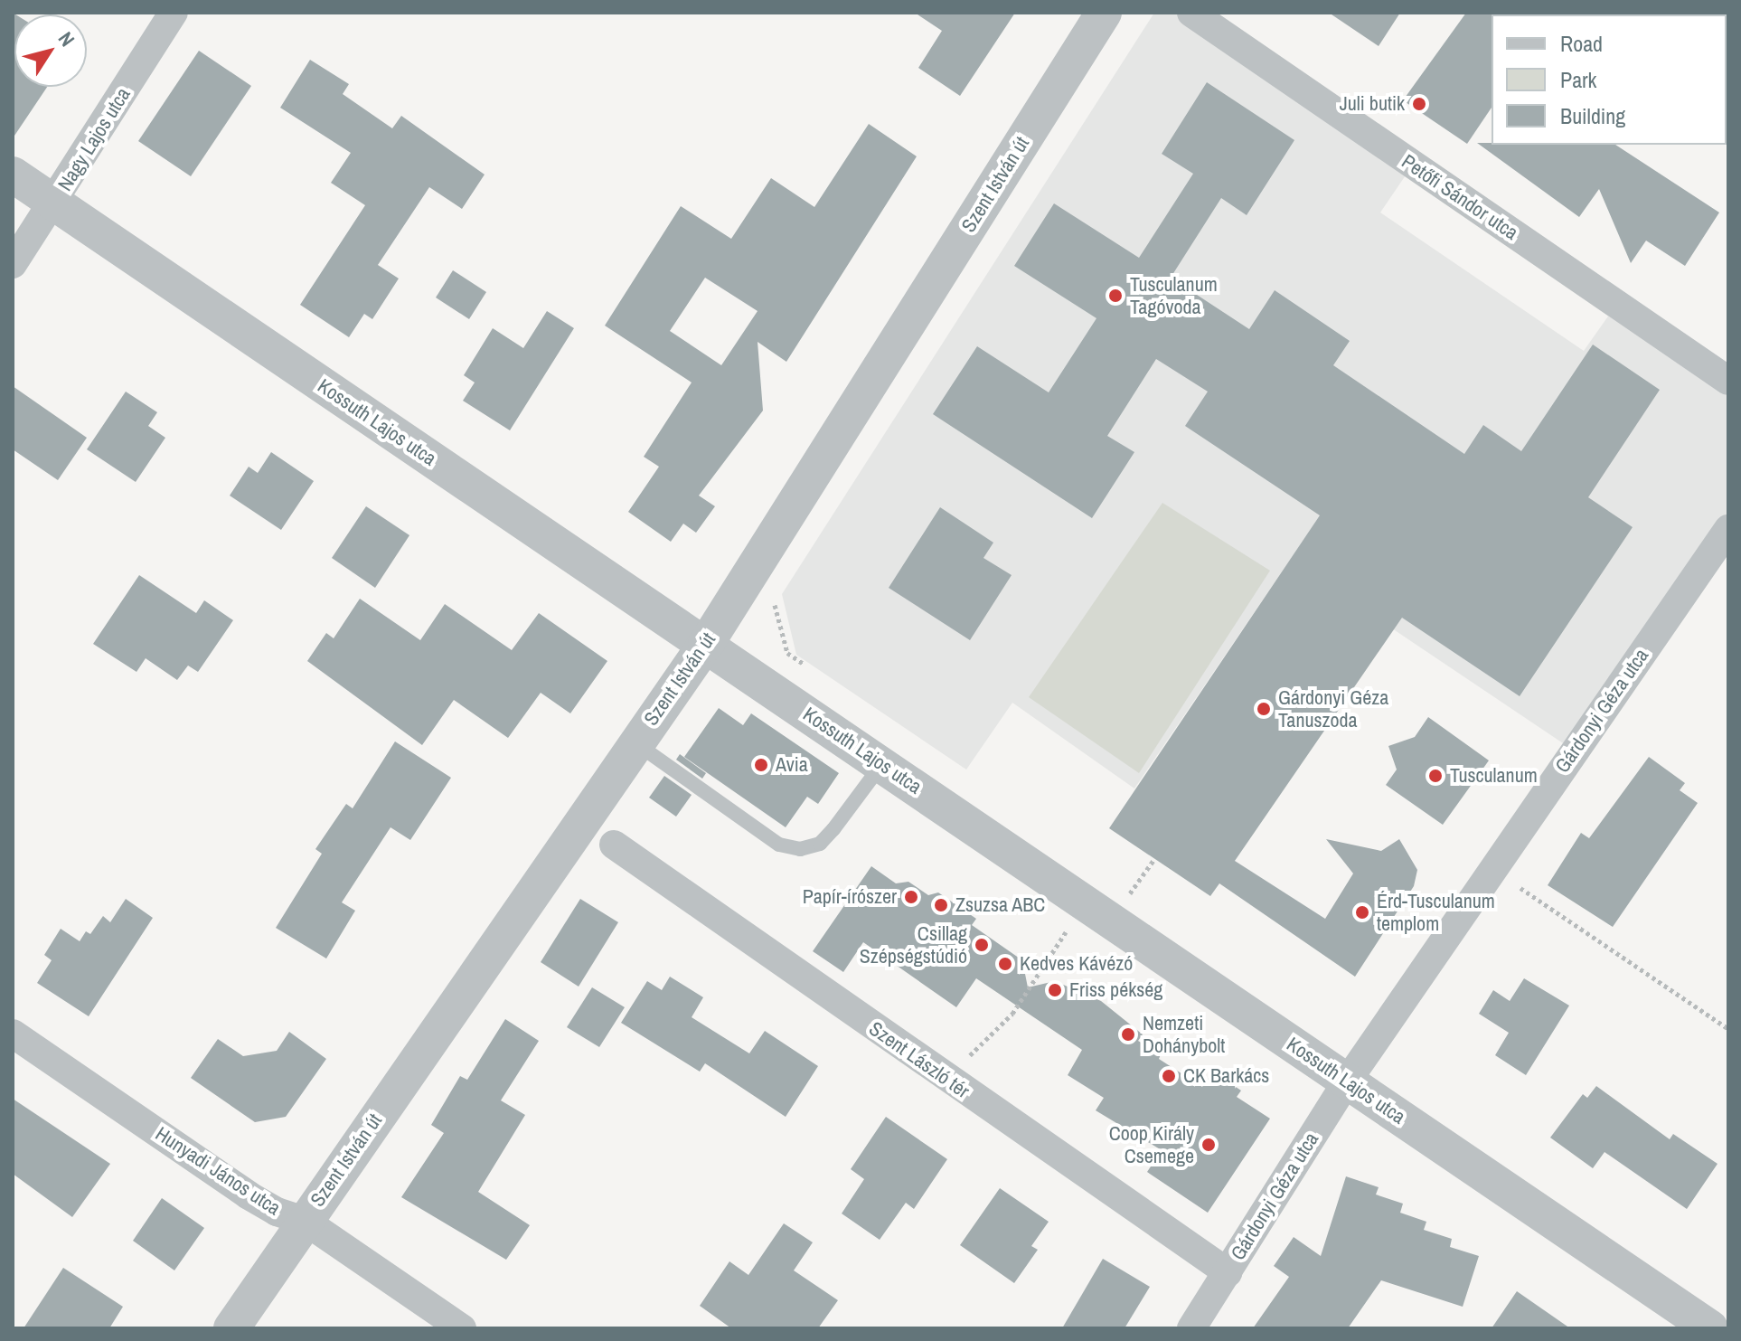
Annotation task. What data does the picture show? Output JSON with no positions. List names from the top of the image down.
{
  "streets": {
    "street": [
      "Nagy Lajos utca",
      "Szent István út",
      "Petőfi Sándor utca",
      "Kossuth Lajos utca",
      "Gárdonyi Géza utca",
      "Szent László tér",
      "Hunyadi János utca"
    ]
  },
  "crossings": [
    ["Nagy Lajos utca", "Kossuth Lajos utca"],
    ["Szent István út", "Kossuth Lajos utca"],
    ["Szent István út", "Hunyadi János utca"],
    ["Kossuth Lajos utca", "Gárdonyi Géza utca"],
    ["Gárdonyi Géza utca", "Szent László tér"]
  ],
  "places": [
    "Juli butik",
    "Tusculanum Tagóvoda",
    "Gárdonyi Géza Tanuszoda",
    "Avia",
    "Tusculanum",
    "Papír-írószer",
    "Zsuzsa ABC",
    "Érd-Tusculanum templom",
    "Csillag Szépségstúdió",
    "Kedves Kávézó",
    "Friss pékség",
    "Nemzeti Dohánybolt",
    "CK Barkács",
    "Coop Király Csemege"
  ],
  "legend": ["Road", "Park", "Building"],
  "north": "top right"
}
